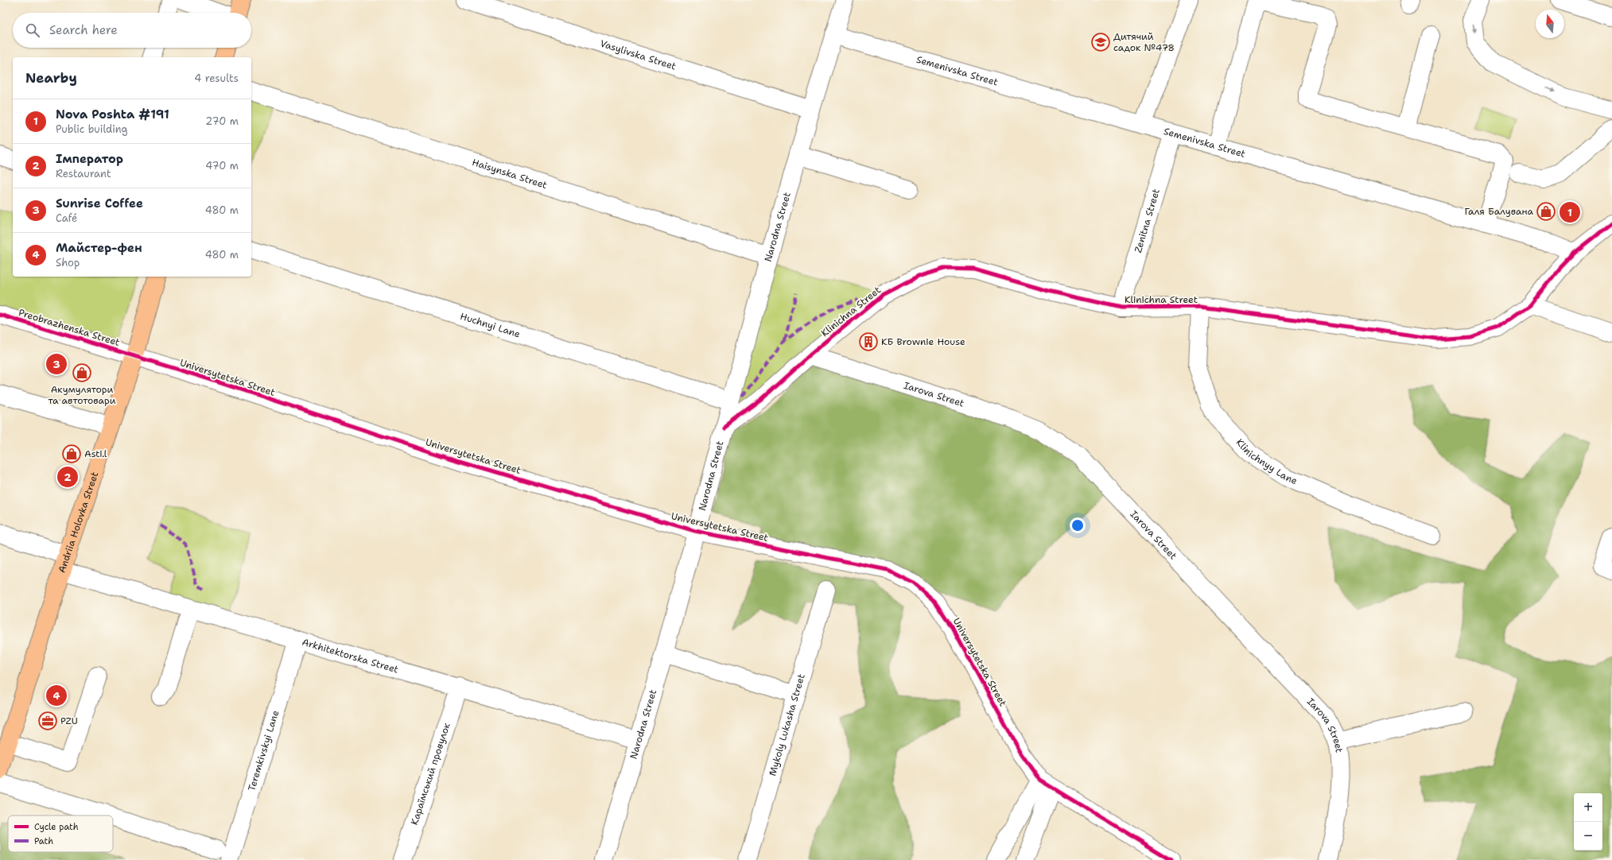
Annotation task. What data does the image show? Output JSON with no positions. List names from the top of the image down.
{
  "streets": {
    "main road": ["Andriia Holovka Street"],
    "street": [
      "Vasylivska Street",
      "Semenivska Street",
      "Haisynska Street",
      "Zenitna Street",
      "Narodna Street",
      "Klinichna Street",
      "Huchnyi Lane",
      "Preobrazhenska Street",
      "Universytetska Street",
      "Iarova Street",
      "Klinichnyy Lane",
      "Arkhitektorska Street",
      "Mykoly Lukasha Street",
      "Teremkivskyi Lane",
      "Караїмський провулок"
    ]
  },
  "crossings": [
    ["Vasylivska Street", "Narodna Street"],
    ["Semenivska Street", "Zenitna Street"],
    ["Semenivska Street", "Narodna Street"],
    ["Semenivska Street", "Klinichna Street"],
    ["Haisynska Street", "Narodna Street"],
    ["Zenitna Street", "Klinichna Street"],
    ["Narodna Street", "Klinichna Street"],
    ["Narodna Street", "Huchnyi Lane"],
    ["Narodna Street", "Universytetska Street"],
    ["Narodna Street", "Arkhitektorska Street"],
    ["Klinichna Street", "Iarova Street"],
    ["Klinichna Street", "Klinichnyy Lane"],
    ["Preobrazhenska Street", "Universytetska Street"],
    ["Preobrazhenska Street", "Andriia Holovka Street"],
    ["Universytetska Street", "Andriia Holovka Street"],
    ["Andriia Holovka Street", "Arkhitektorska Street"],
    ["Arkhitektorska Street", "Teremkivskyi Lane"],
    ["Arkhitektorska Street", "Караїмський провулок"]
  ],
  "places": {
    "school or university": ["Дитячий садок №478"],
    "shop": ["Галя Балувана", "Акумулятори та автотовари", "Asti.l"],
    "building": ["КБ Brownie House"],
    "office": ["PZU"]
  },
  "legend": ["Cycle path", "Path"],
  "north": "top",
  "page": {
    "search": "Search here",
    "heading": ["Nearby", "4 results"],
    "list": [
      {
        "mark": "1",
        "name": "Nova Poshta #191",
        "note": "Public building",
        "value": "270 m"
      },
      {
        "mark": "2",
        "name": "Імператор",
        "note": "Restaurant",
        "value": "470 m"
      },
      {
        "mark": "3",
        "name": "Sunrise Coffee",
        "note": "Café",
        "value": "480 m"
      },
      {
        "mark": "4",
        "name": "Майстер-фен",
        "note": "Shop",
        "value": "480 m"
      }
    ],
    "pins": [
      "1",
      "3",
      "2",
      "4"
    ],
    "map_buttons": ["+", "−"]
  }
}
